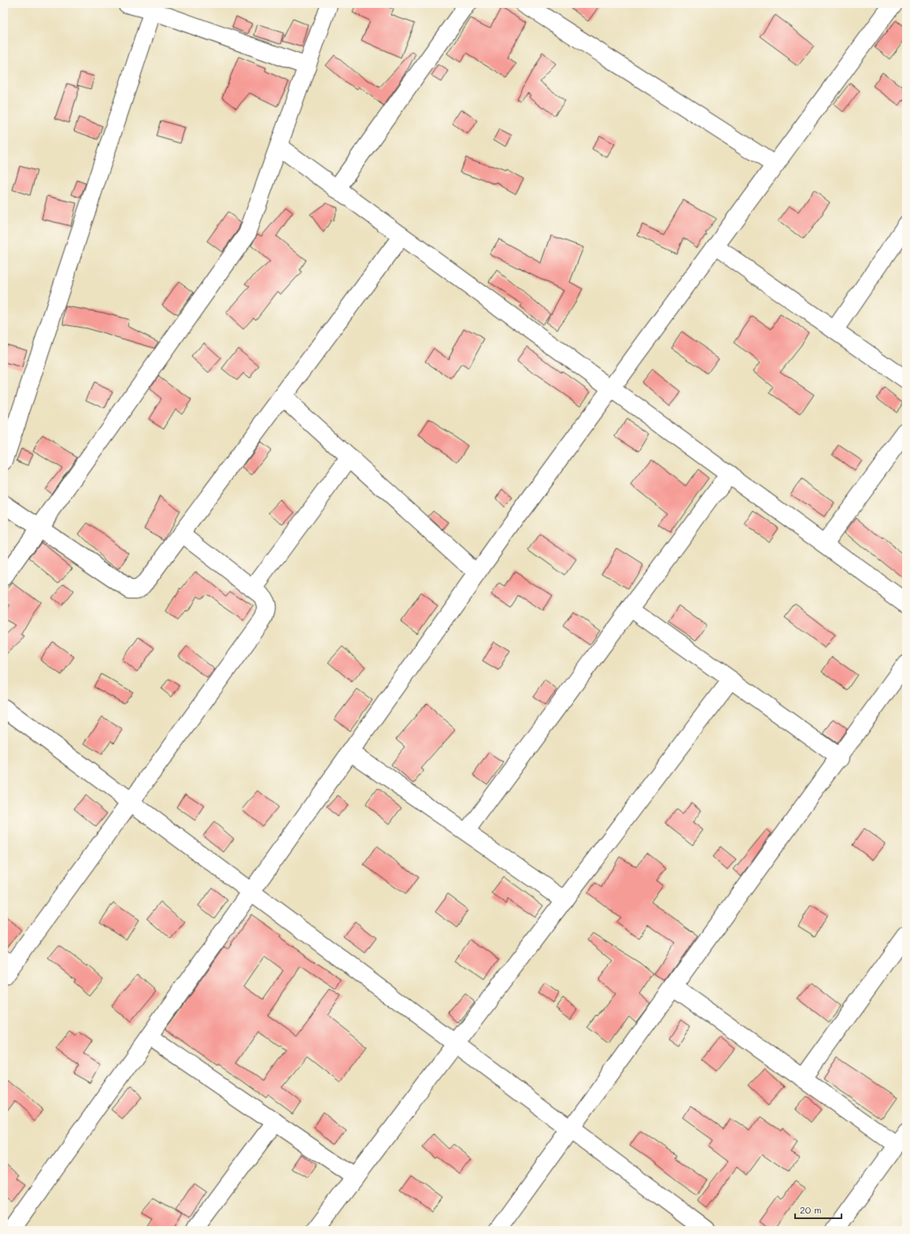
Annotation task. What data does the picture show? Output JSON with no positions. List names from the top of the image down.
{
  "scale_bar": "20 m"
}
